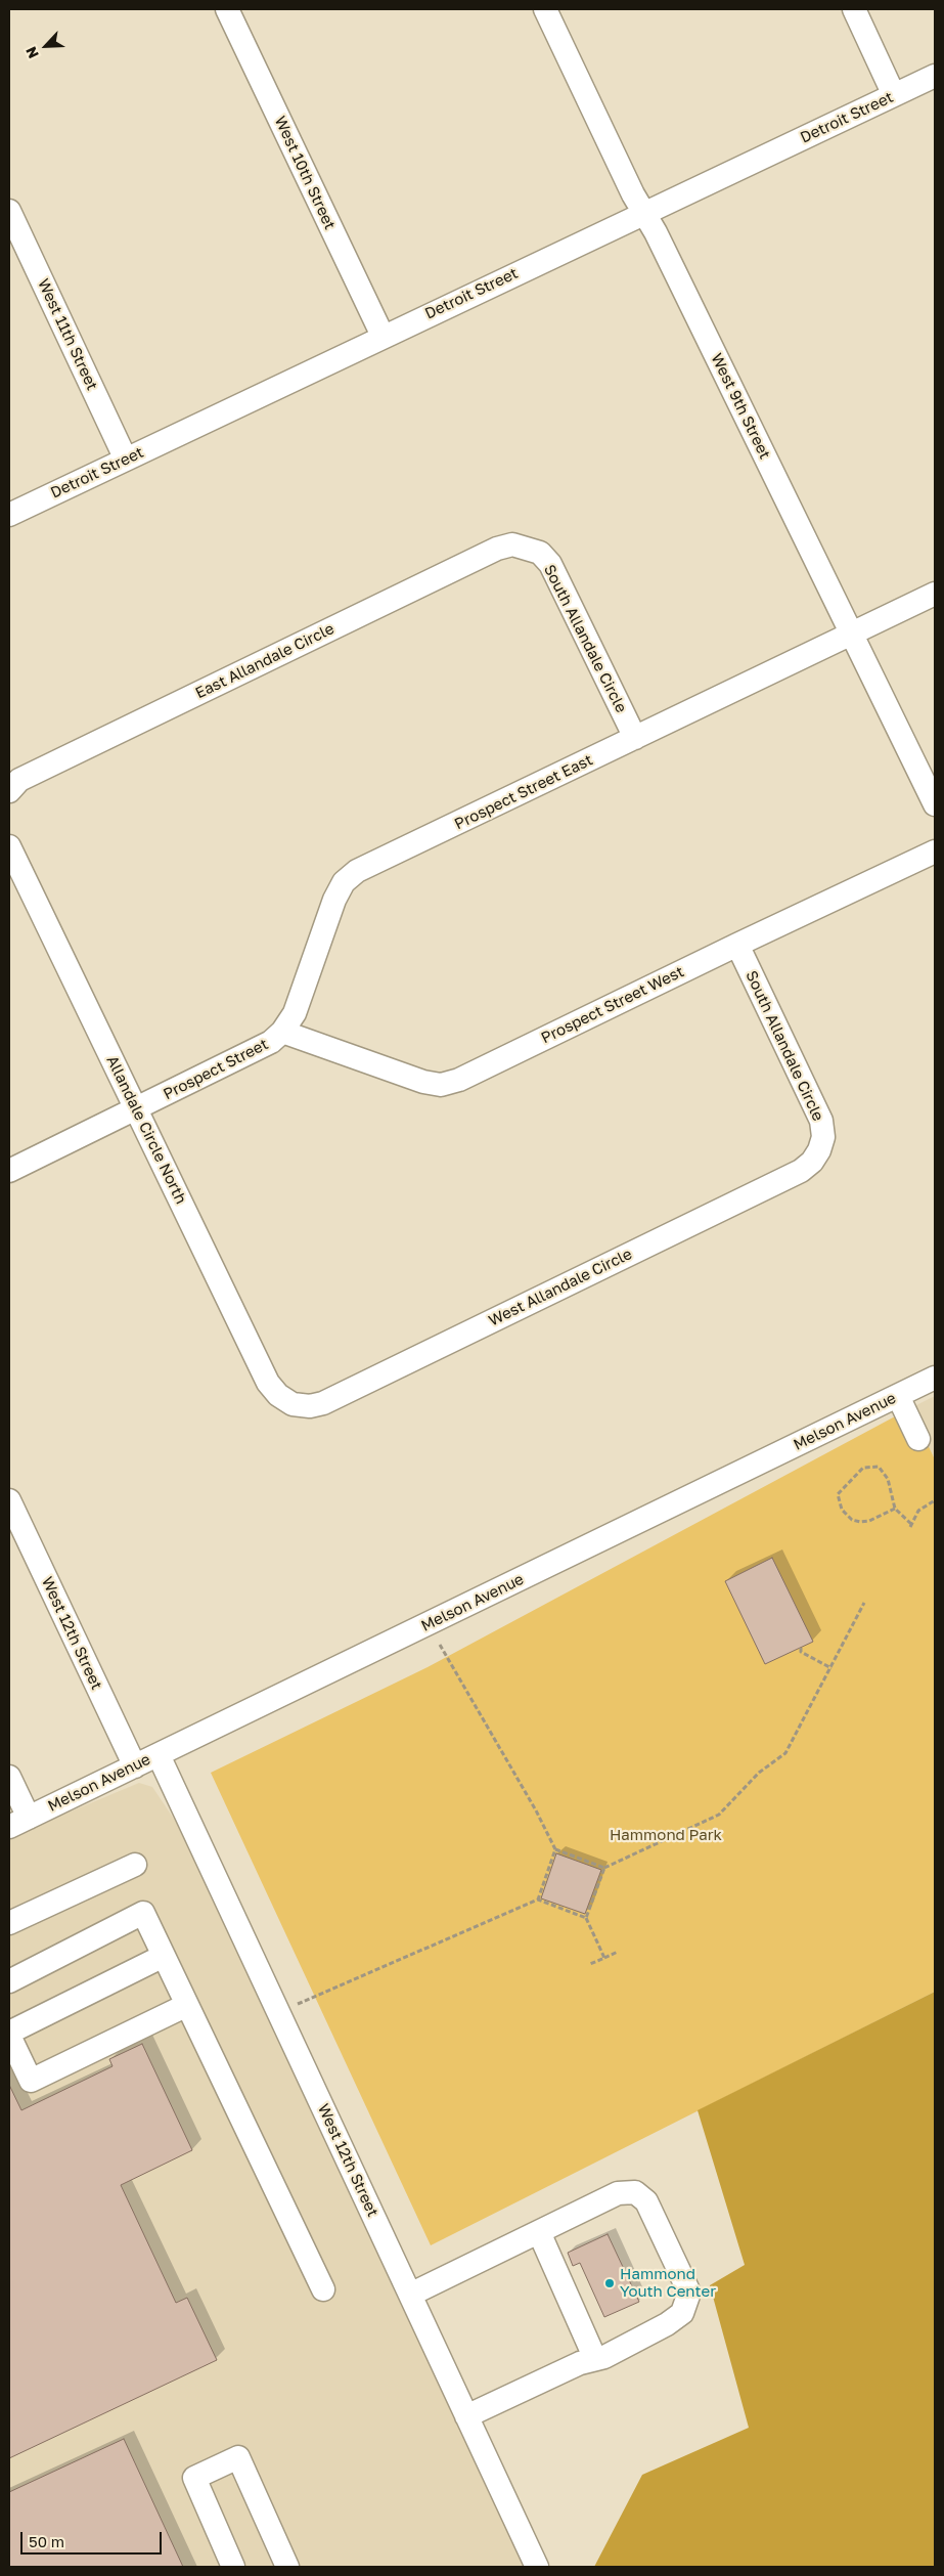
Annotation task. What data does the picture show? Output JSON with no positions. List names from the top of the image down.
{
  "streets": {
    "street": [
      "Detroit Street",
      "West 10th Street",
      "West 11th Street",
      "West 9th Street",
      "South Allandale Circle",
      "East Allandale Circle",
      "Prospect Street East",
      "Prospect Street West",
      "Prospect Street",
      "Allandale Circle North",
      "West Allandale Circle",
      "Melson Avenue",
      "West 12th Street"
    ]
  },
  "crossings": [
    ["Detroit Street", "West 10th Street"],
    ["Detroit Street", "West 11th Street"],
    ["Detroit Street", "West 9th Street"],
    ["West 9th Street", "Prospect Street East"],
    ["South Allandale Circle", "East Allandale Circle"],
    ["South Allandale Circle", "Prospect Street East"],
    ["South Allandale Circle", "Prospect Street West"],
    ["South Allandale Circle", "West Allandale Circle"],
    ["Prospect Street East", "Prospect Street West"],
    ["Prospect Street East", "Prospect Street"],
    ["Prospect Street West", "Prospect Street"],
    ["Prospect Street", "Allandale Circle North"],
    ["Allandale Circle North", "West Allandale Circle"],
    ["Melson Avenue", "West 12th Street"]
  ],
  "parks": ["Hammond Park"],
  "places": ["Hammond Youth Center"],
  "scale_bar": "50 m",
  "north": "bottom left"
}
